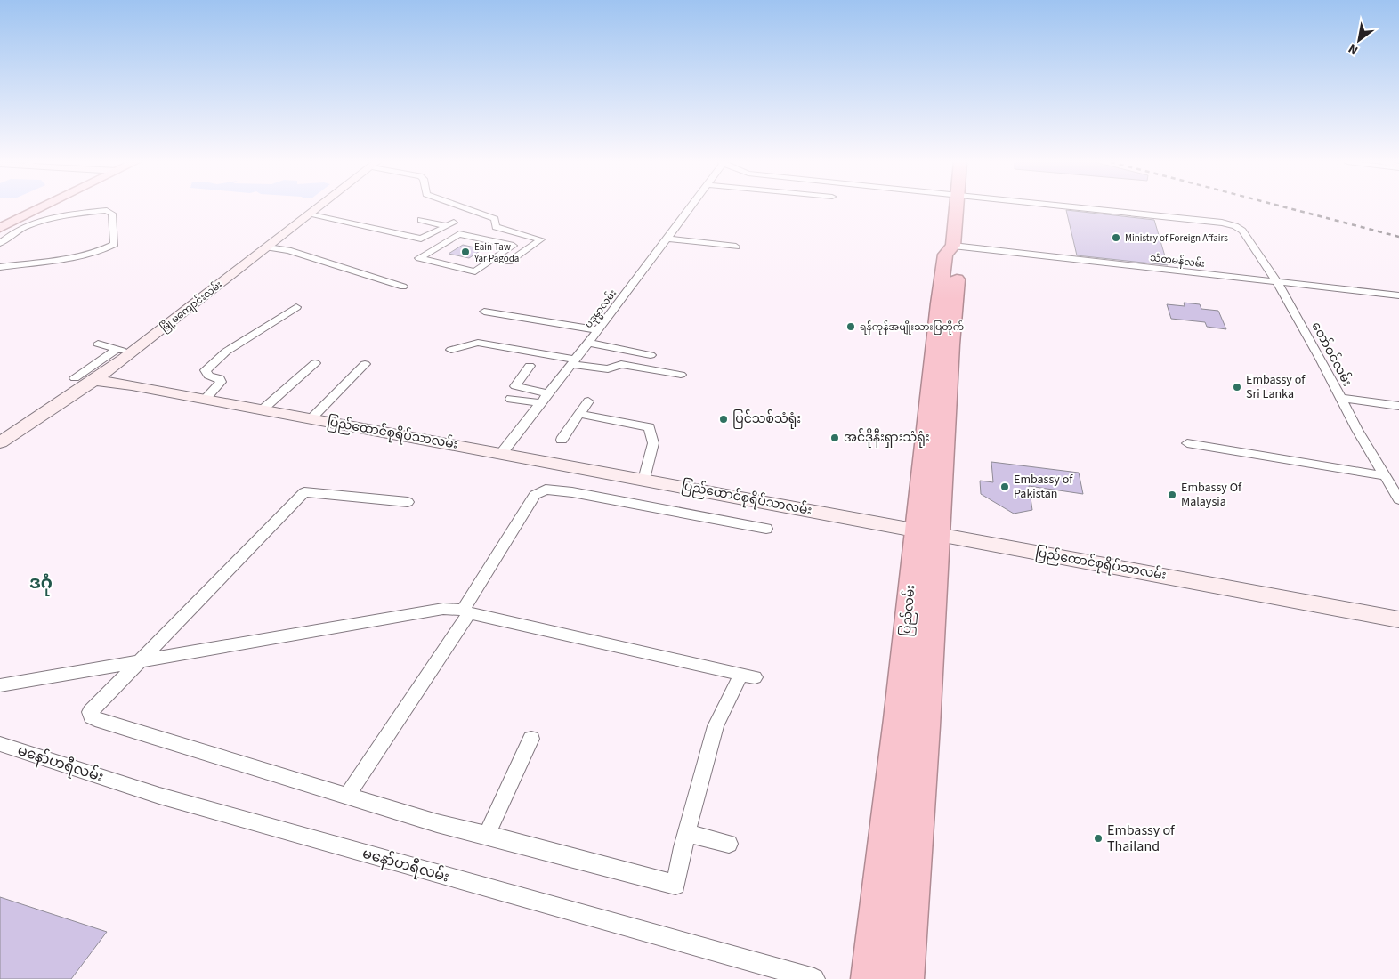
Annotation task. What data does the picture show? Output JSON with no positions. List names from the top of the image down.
{
  "streets": {
    "highway": ["ပြည်လမ်း"],
    "street": [
      "သံတမန်လမ်း",
      "မြို့မကျောင်းလမ်း",
      "ပဒုမ္မာလမ်း",
      "တော်ဝင်လမ်း",
      "ပြည်ထောင်စုရိပ်သာလမ်း",
      "မနော်ဟရီလမ်း"
    ]
  },
  "crossings": [
    ["သံတမန်လမ်း", "တော်ဝင်လမ်း"],
    ["သံတမန်လမ်း", "ပြည်လမ်း"],
    ["မြို့မကျောင်းလမ်း", "ပြည်ထောင်စုရိပ်သာလမ်း"],
    ["ပဒုမ္မာလမ်း", "ပြည်ထောင်စုရိပ်သာလမ်း"],
    ["ပြည်ထောင်စုရိပ်သာလမ်း", "ပြည်လမ်း"]
  ],
  "districts": ["ဒဂုံ"],
  "places": [
    "Ministry of Foreign Affairs",
    "Eain Taw Yar Pagoda",
    "ရန်ကုန်အမျိုးသားပြတိုက်",
    "Embassy of Sri Lanka",
    "ပြင်သစ်သံရုံး",
    "အင်ဒိုနီးရှားသံရုံး",
    "Embassy of Pakistan",
    "Embassy Of Malaysia",
    "Embassy of Thailand"
  ],
  "north": "bottom left"
}
